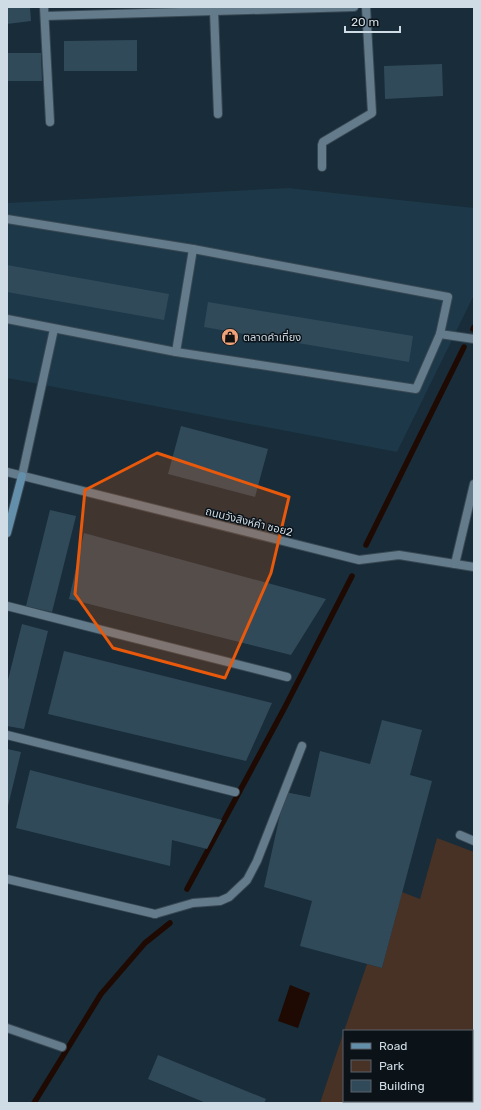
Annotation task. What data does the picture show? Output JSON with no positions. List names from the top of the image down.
{
  "streets": {
    "street": ["ถนนวังสิงห์คำ ซอย2"]
  },
  "places": {
    "shop": ["ตลาดคำเที่ยง"]
  },
  "legend": ["Road", "Park", "Building"],
  "scale_bar": "20 m"
}
